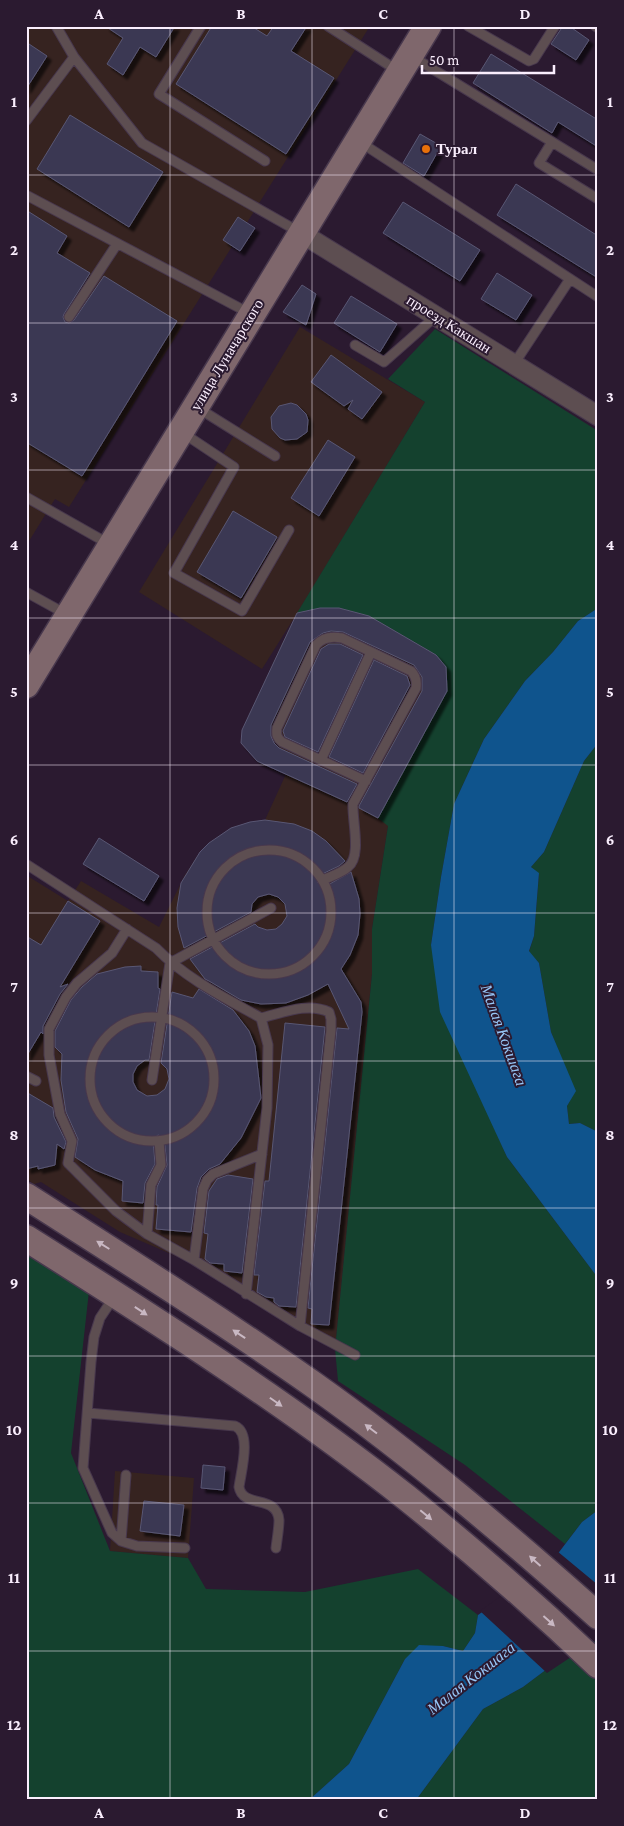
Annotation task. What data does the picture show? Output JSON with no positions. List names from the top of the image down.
{
  "streets": {
    "main road": ["улица Луначарского"],
    "street": ["проезд Какшан"]
  },
  "crossings": [
    ["проезд Какшан", "улица Луначарского"]
  ],
  "water": ["Малая Кокшага"],
  "places": ["Турал"],
  "scale_bar": "50 m",
  "grid": {
    "columns": [
      "A",
      "B",
      "C",
      "D"
    ],
    "rows": [
      "1",
      "2",
      "3",
      "4",
      "5",
      "6",
      "7",
      "8",
      "9",
      "10",
      "11",
      "12"
    ]
  }
}
